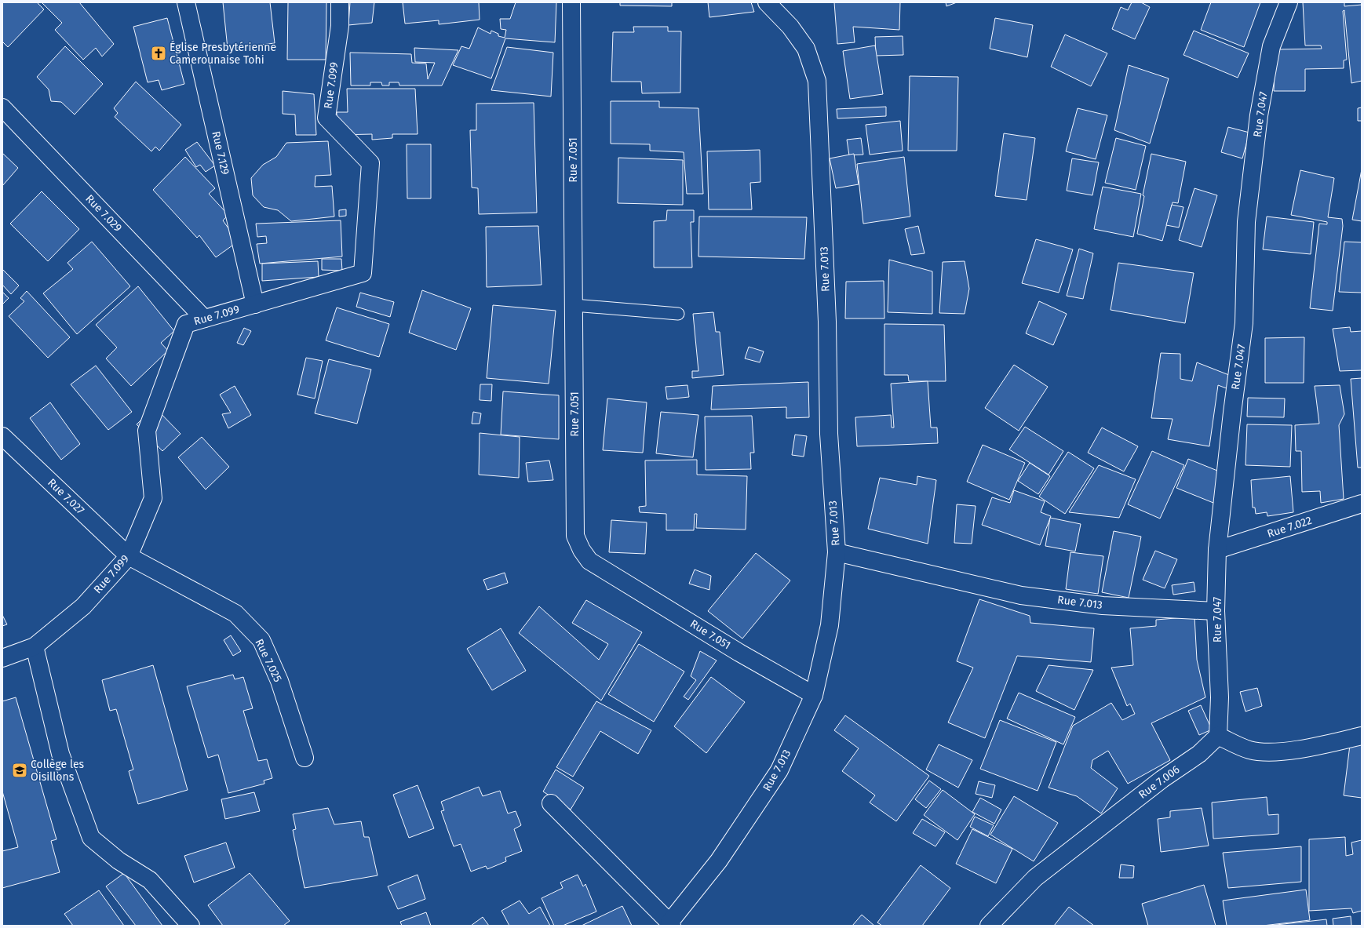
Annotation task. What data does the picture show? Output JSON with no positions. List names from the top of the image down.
{
  "streets": {
    "street": [
      "Rue 7.099",
      "Rue 7.047",
      "Rue 7.129",
      "Rue 7.051",
      "Rue 7.029",
      "Rue 7.013",
      "Rue 7.027",
      "Rue 7.022",
      "Rue 7.025",
      "Rue 7.006"
    ]
  },
  "crossings": [
    ["Rue 7.099", "Rue 7.129"],
    ["Rue 7.099", "Rue 7.029"],
    ["Rue 7.099", "Rue 7.027"],
    ["Rue 7.099", "Rue 7.025"],
    ["Rue 7.047", "Rue 7.013"],
    ["Rue 7.047", "Rue 7.022"],
    ["Rue 7.047", "Rue 7.006"],
    ["Rue 7.051", "Rue 7.013"],
    ["Rue 7.027", "Rue 7.025"]
  ],
  "places": {
    "church": ["Église Presbytérienne Camerounaise Tohi"],
    "school or university": ["Collège les Oisillons"]
  }
}
